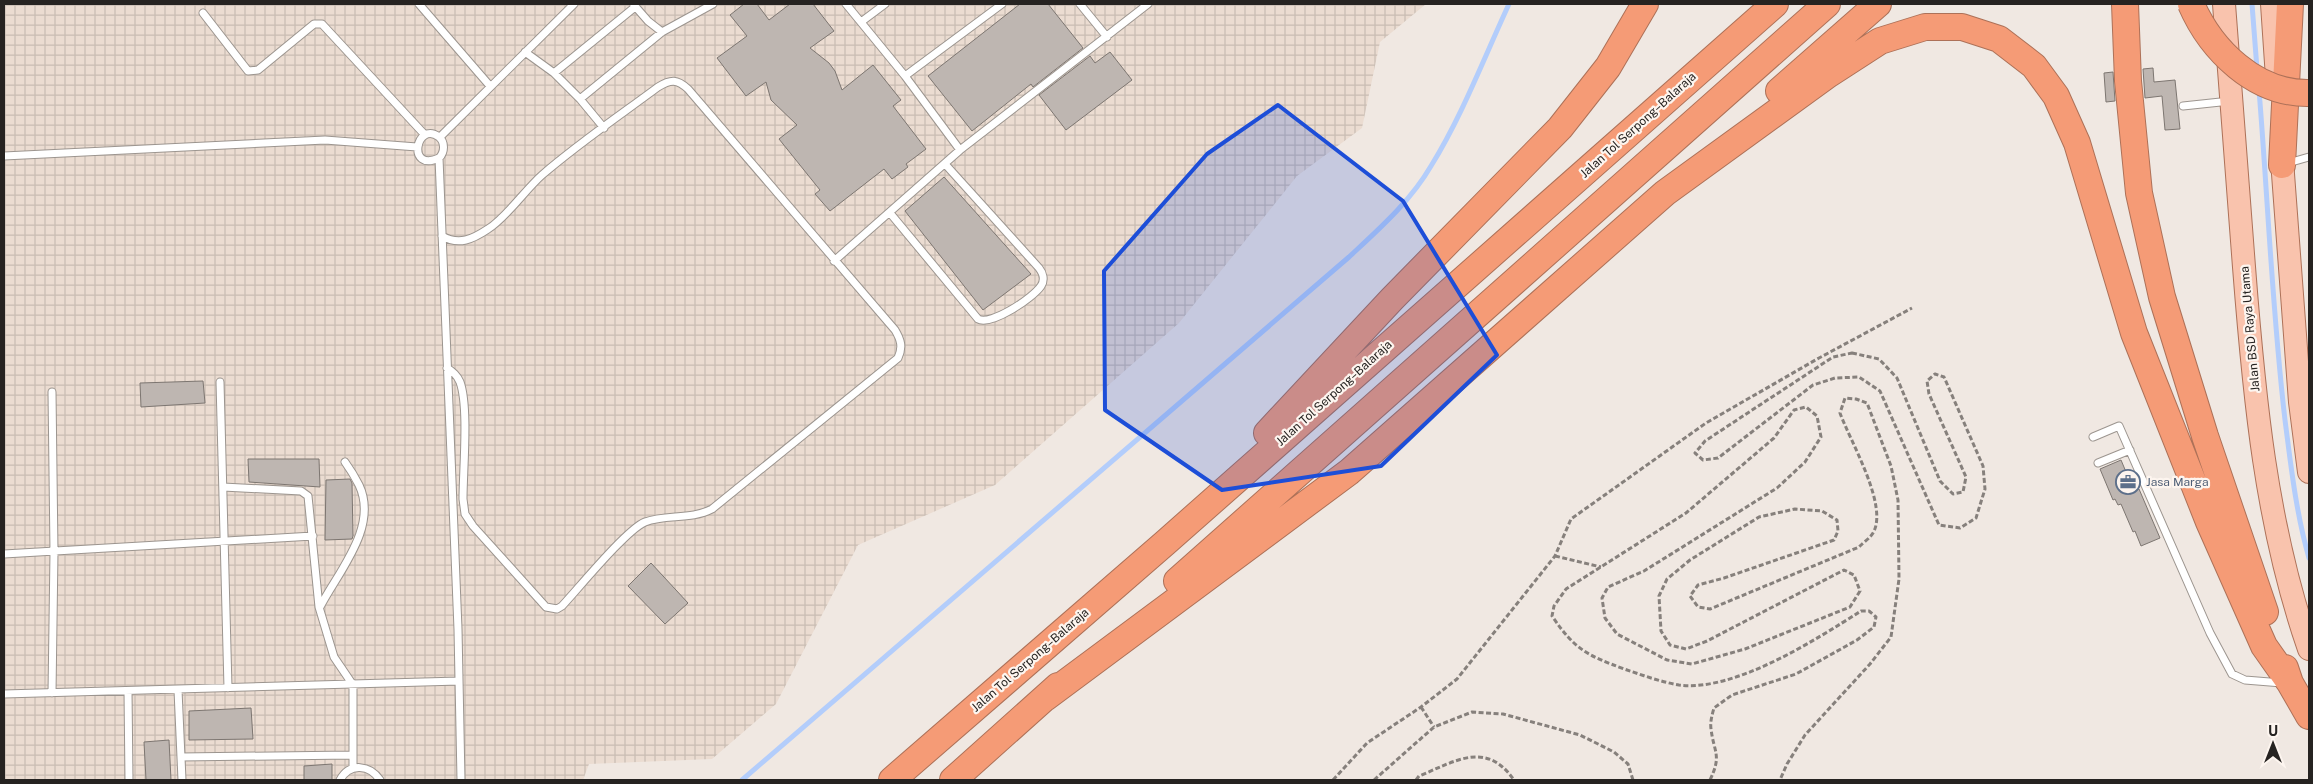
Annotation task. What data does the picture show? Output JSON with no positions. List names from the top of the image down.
{
  "streets": {
    "highway": ["Jalan Tol Serpong–Balaraja"],
    "main road": ["Jalan BSD Raya Utama"]
  },
  "places": {
    "office": ["Jasa Marga"]
  },
  "north": "top"
}
